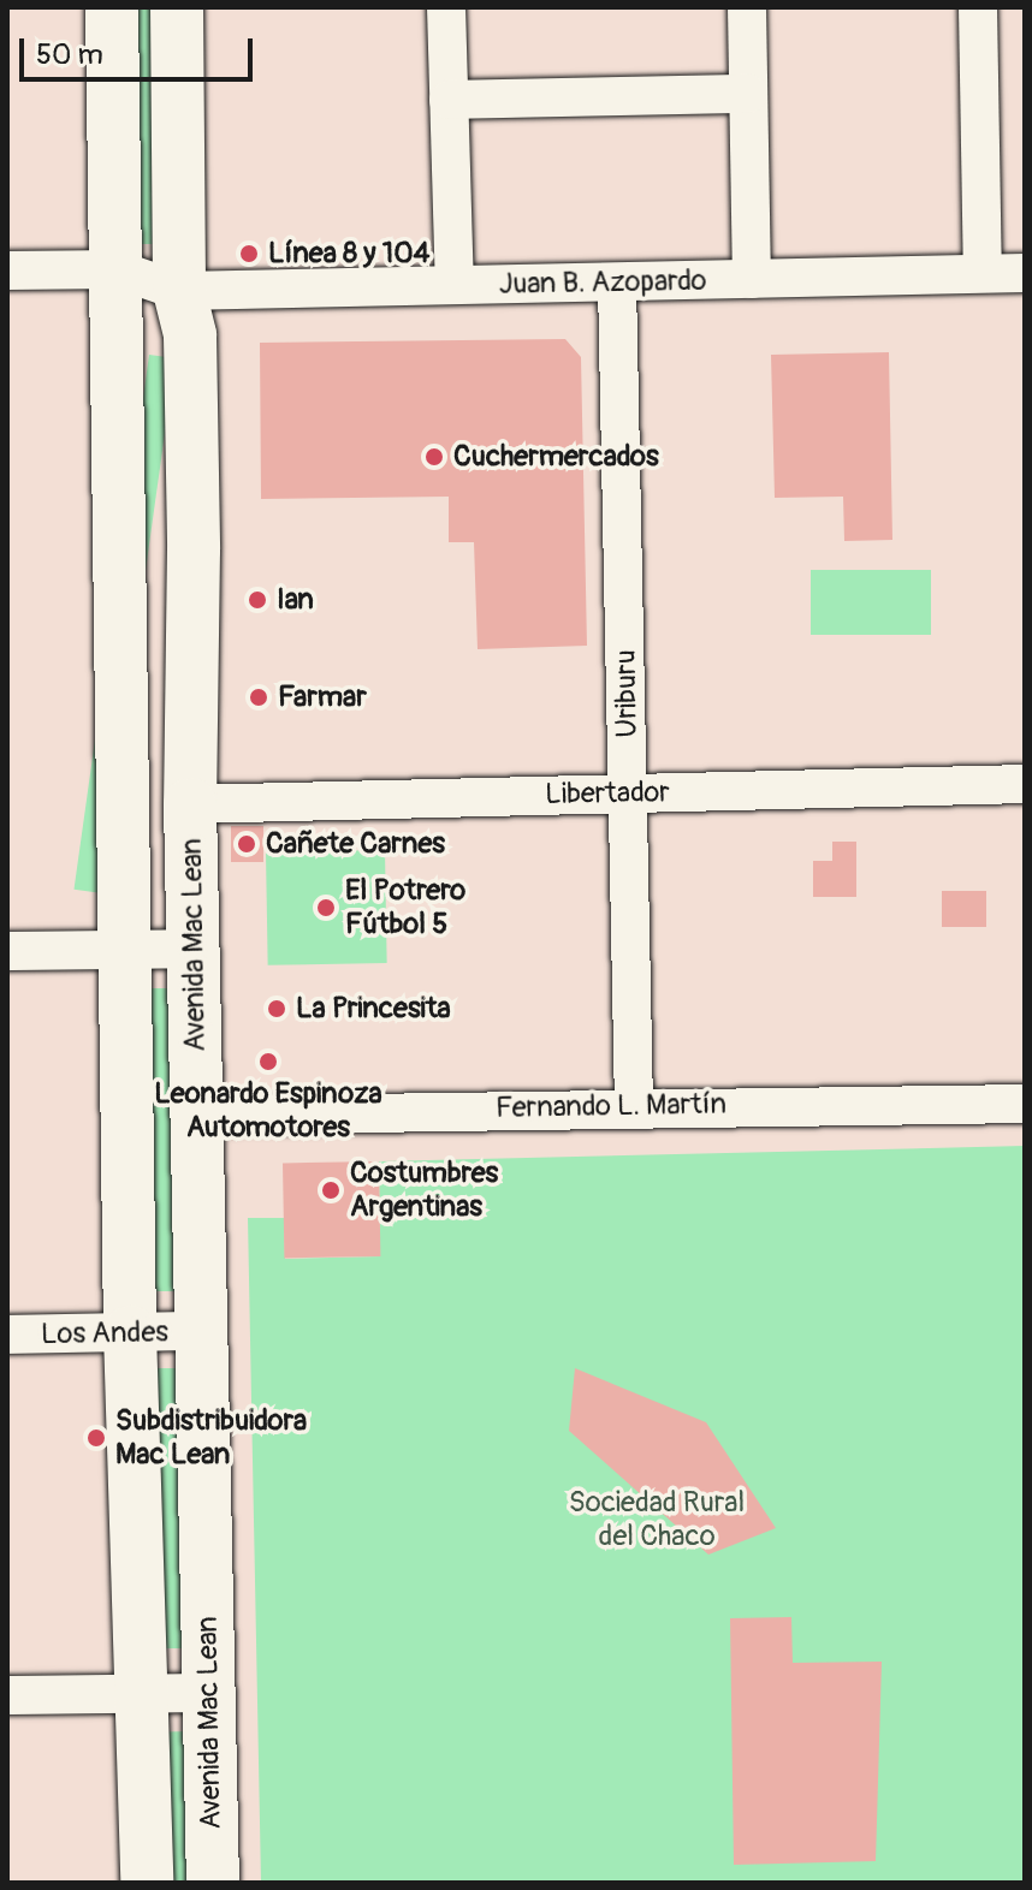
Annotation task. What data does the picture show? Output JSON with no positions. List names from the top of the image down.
{
  "streets": {
    "main road": ["Avenida Mac Lean"],
    "street": [
      "Juan B. Azopardo",
      "Uriburu",
      "Libertador",
      "Fernando L. Martín",
      "Los Andes"
    ]
  },
  "crossings": [
    ["Juan B. Azopardo", "Uriburu"],
    ["Juan B. Azopardo", "Avenida Mac Lean"],
    ["Uriburu", "Libertador"],
    ["Uriburu", "Fernando L. Martín"],
    ["Libertador", "Avenida Mac Lean"],
    ["Avenida Mac Lean", "Fernando L. Martín"],
    ["Avenida Mac Lean", "Los Andes"]
  ],
  "parks": ["Sociedad Rural del Chaco"],
  "places": [
    "Línea 8 y 104",
    "Cuchermercados",
    "Ian",
    "Farmar",
    "Cañete Carnes",
    "El Potrero Fútbol 5",
    "La Princesita",
    "Leonardo Espinoza Automotores",
    "Costumbres Argentinas",
    "Subdistribuidora Mac Lean"
  ],
  "scale_bar": "50 m"
}
